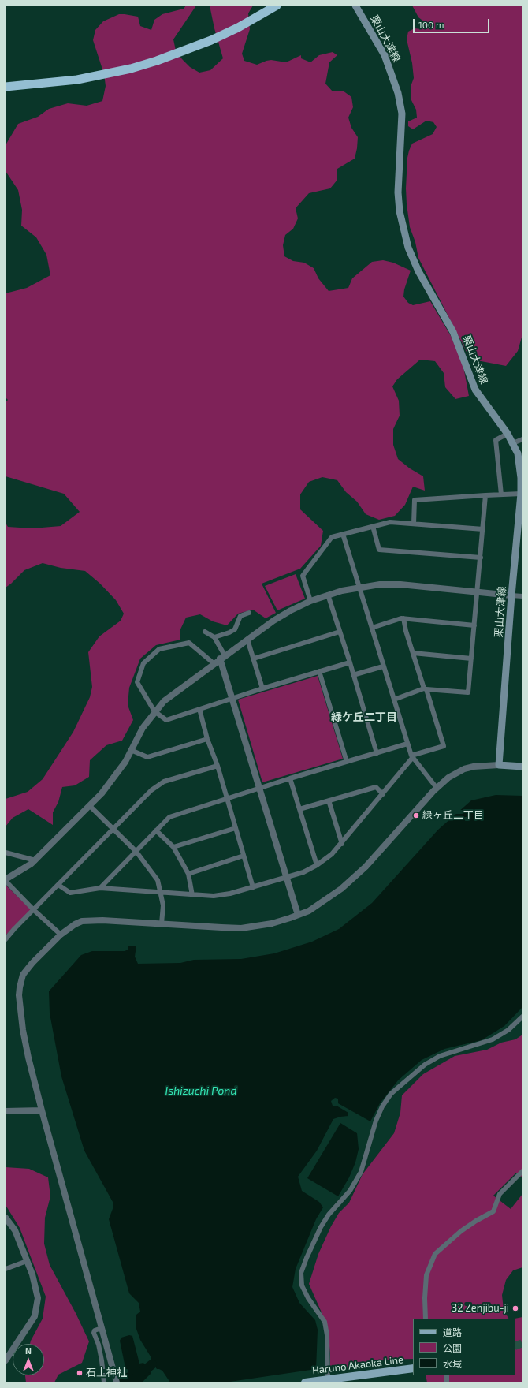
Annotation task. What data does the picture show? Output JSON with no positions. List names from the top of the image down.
{
  "streets": {
    "main road": ["栗山大津線", "Haruno Akaoka Line"]
  },
  "districts": ["緑ケ丘二丁目"],
  "water": ["Ishizuchi Pond"],
  "places": ["緑ヶ丘二丁目", "32 Zenjibu-ji", "石土神社"],
  "legend": ["道路", "公園", "水域"],
  "scale_bar": "100 m",
  "north": "top"
}
